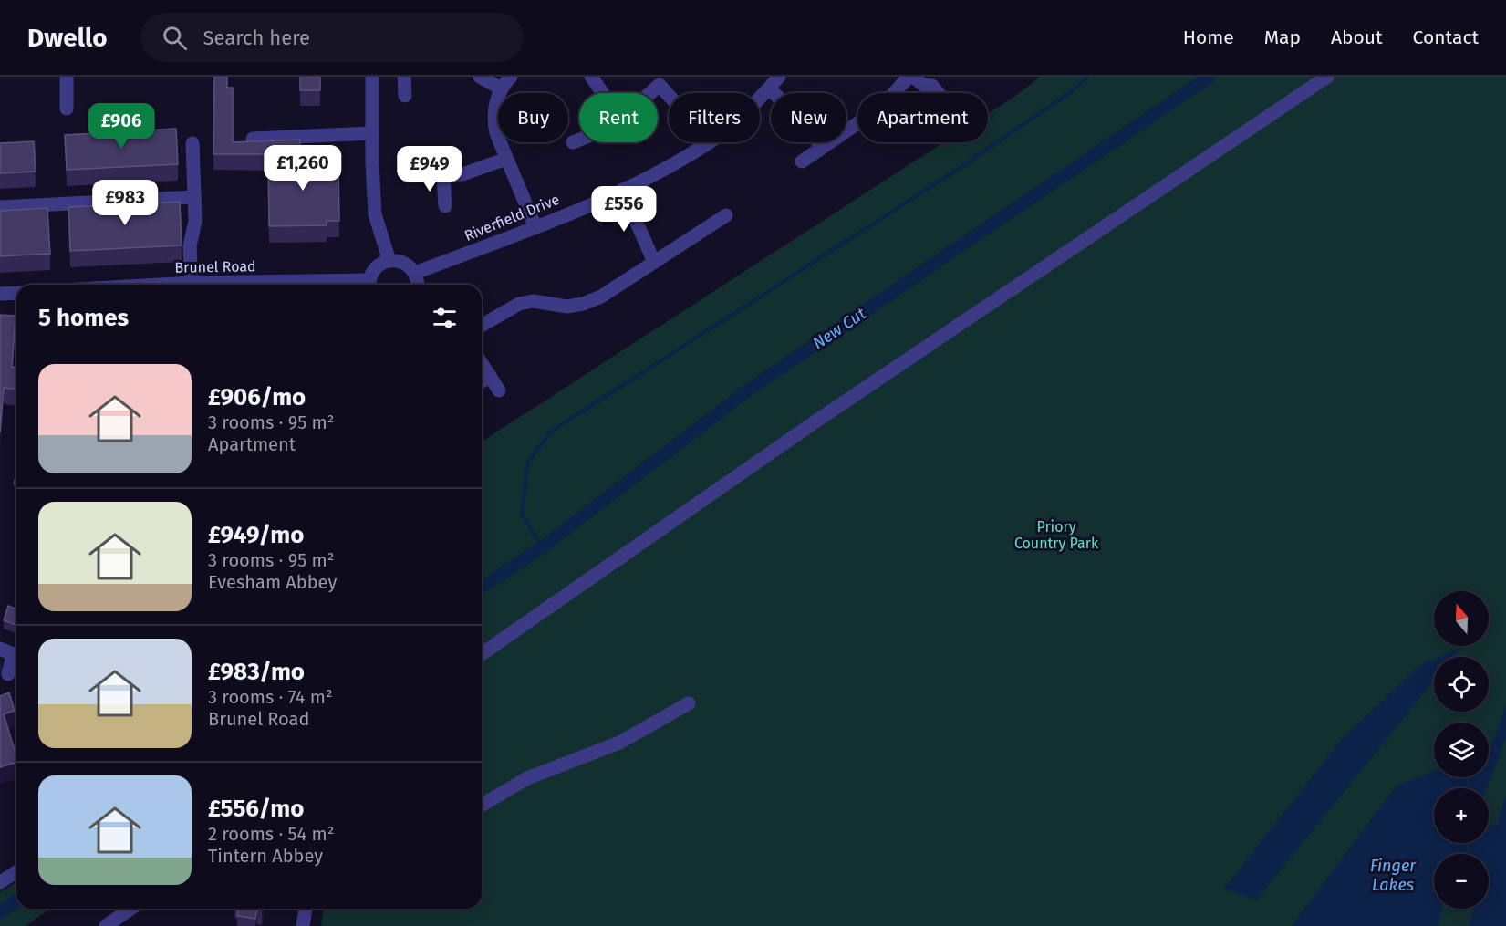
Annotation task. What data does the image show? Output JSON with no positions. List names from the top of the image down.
{
  "streets": {
    "street": ["Riverfield Drive", "Brunel Road"]
  },
  "water": ["New Cut", "Finger Lakes"],
  "parks": ["Priory Country Park"],
  "north": "top",
  "page": {
    "header": "Dwello",
    "search": "Search here",
    "nav": [
      "Home",
      "Map",
      "About",
      "Contact"
    ],
    "chip": [
      "Buy",
      "Rent",
      "Filters",
      "New",
      "Apartment"
    ],
    "price": [
      "£906",
      "£1,260",
      "£949",
      "£983",
      "£556"
    ],
    "heading": "5 homes",
    "list": [
      {
        "name": "£906/mo",
        "note": "3 rooms · 95 m² · Apartment"
      },
      {
        "name": "£949/mo",
        "note": "3 rooms · 95 m² · Evesham Abbey"
      },
      {
        "name": "£983/mo",
        "note": "3 rooms · 74 m² · Brunel Road"
      },
      {
        "name": "£556/mo",
        "note": "2 rooms · 54 m² · Tintern Abbey"
      }
    ],
    "map_buttons": ["+", "−"]
  }
}
